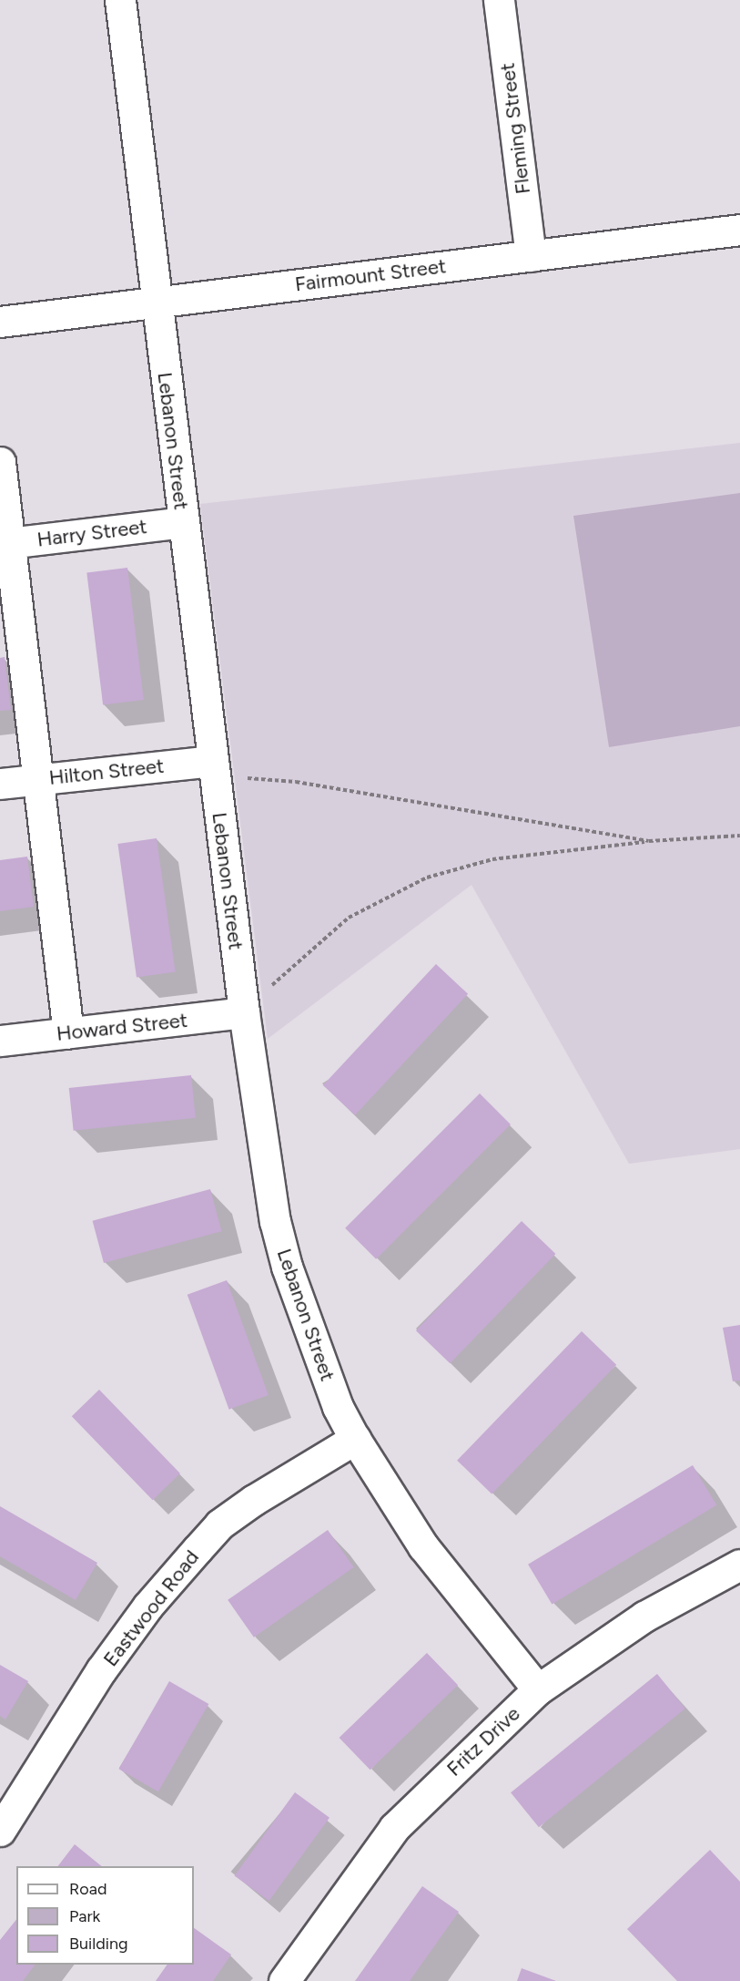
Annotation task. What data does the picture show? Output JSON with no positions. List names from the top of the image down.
{
  "streets": {
    "street": [
      "Fleming Street",
      "Fairmount Street",
      "Lebanon Street",
      "Harry Street",
      "Hilton Street",
      "Howard Street",
      "Eastwood Road",
      "Fritz Drive"
    ]
  },
  "crossings": [
    ["Fleming Street", "Fairmount Street"],
    ["Fairmount Street", "Lebanon Street"],
    ["Lebanon Street", "Harry Street"],
    ["Lebanon Street", "Hilton Street"],
    ["Lebanon Street", "Howard Street"],
    ["Lebanon Street", "Eastwood Road"],
    ["Lebanon Street", "Fritz Drive"]
  ],
  "legend": ["Road", "Park", "Building"]
}
